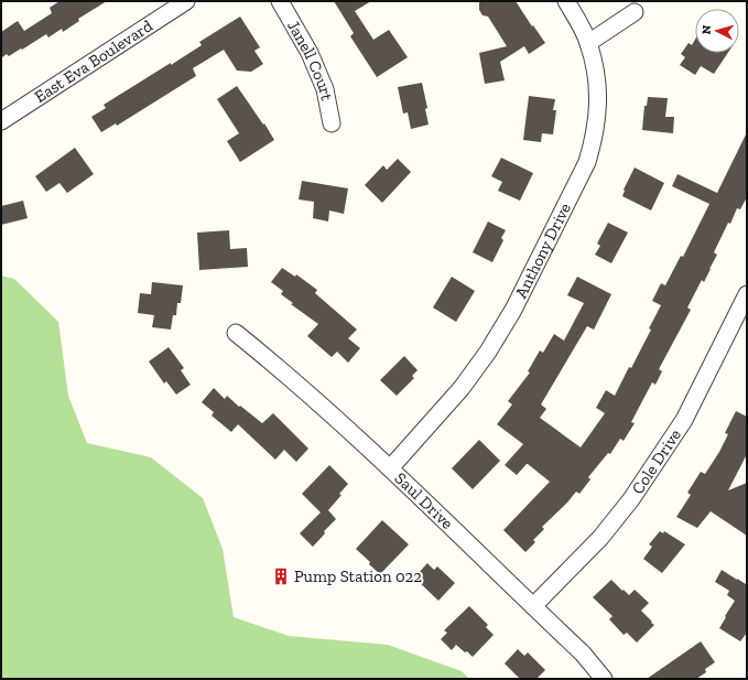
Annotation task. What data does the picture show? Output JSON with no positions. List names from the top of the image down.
{
  "streets": {
    "street": [
      "East Eva Boulevard",
      "Janell Court",
      "Anthony Drive",
      "Cole Drive",
      "Saul Drive"
    ]
  },
  "crossings": [
    ["Anthony Drive", "Saul Drive"],
    ["Cole Drive", "Saul Drive"]
  ],
  "places": {
    "building": ["Pump Station 022"]
  },
  "north": "left"
}
